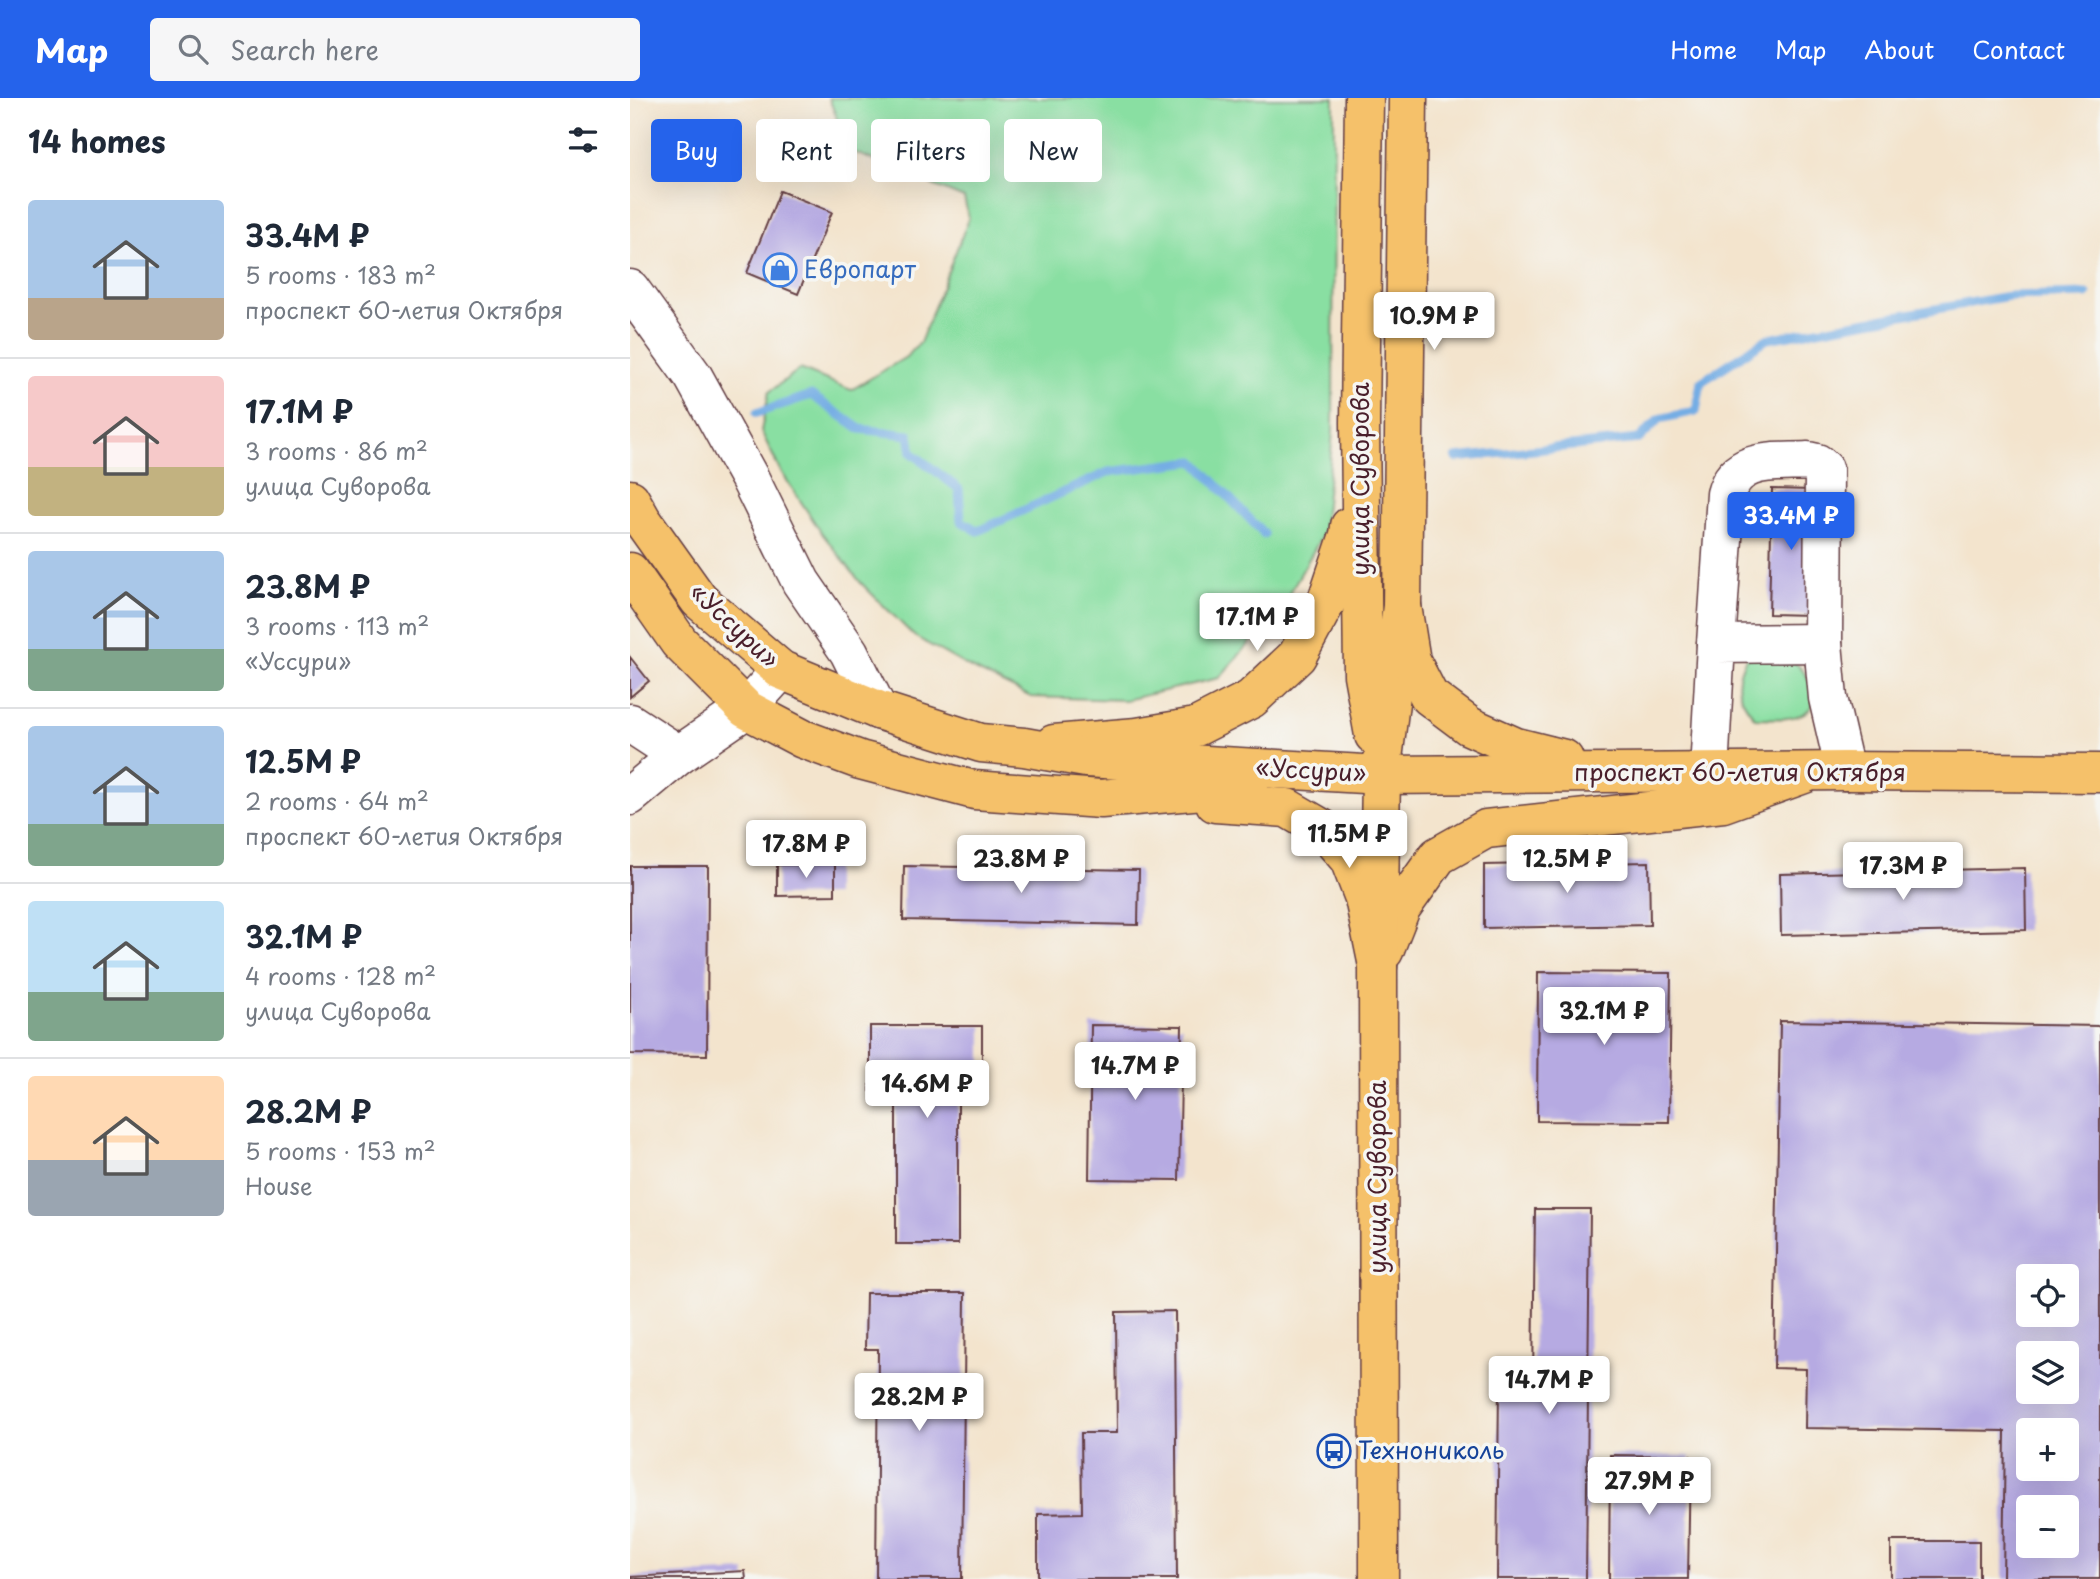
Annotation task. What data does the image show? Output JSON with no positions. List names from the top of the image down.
{
  "streets": {
    "main road": ["улица Суворова", "«Уссури»", "проспект 60-летия Октября"]
  },
  "crossings": [
    ["улица Суворова", "«Уссури»"],
    ["улица Суворова", "проспект 60-летия Октября"],
    ["«Уссури»", "проспект 60-летия Октября"]
  ],
  "places": {
    "shop": ["Европарт"],
    "bus stop": ["Технониколь"]
  },
  "page": {
    "header": "Map",
    "search": "Search here",
    "nav": [
      "Home",
      "Map",
      "About",
      "Contact"
    ],
    "heading": "14 homes",
    "chip": [
      "Buy",
      "Rent",
      "Filters",
      "New"
    ],
    "list": [
      {
        "name": "33.4M ₽",
        "note": "5 rooms · 183 m² · проспект 60-летия Октября"
      },
      {
        "name": "17.1M ₽",
        "note": "3 rooms · 86 m² · улица Суворова"
      },
      {
        "name": "23.8M ₽",
        "note": "3 rooms · 113 m² · «Уссури»"
      },
      {
        "name": "12.5M ₽",
        "note": "2 rooms · 64 m² · проспект 60-летия Октября"
      },
      {
        "name": "32.1M ₽",
        "note": "4 rooms · 128 m² · улица Суворова"
      },
      {
        "name": "28.2M ₽",
        "note": "5 rooms · 153 m² · House"
      }
    ],
    "price": [
      "10.9M ₽",
      "33.4M ₽",
      "17.1M ₽",
      "11.5M ₽",
      "17.8M ₽",
      "23.8M ₽",
      "12.5M ₽",
      "17.3M ₽",
      "32.1M ₽",
      "14.7M ₽",
      "14.6M ₽",
      "14.7M ₽",
      "28.2M ₽",
      "27.9M ₽"
    ],
    "map_buttons": ["+", "−"]
  }
}
